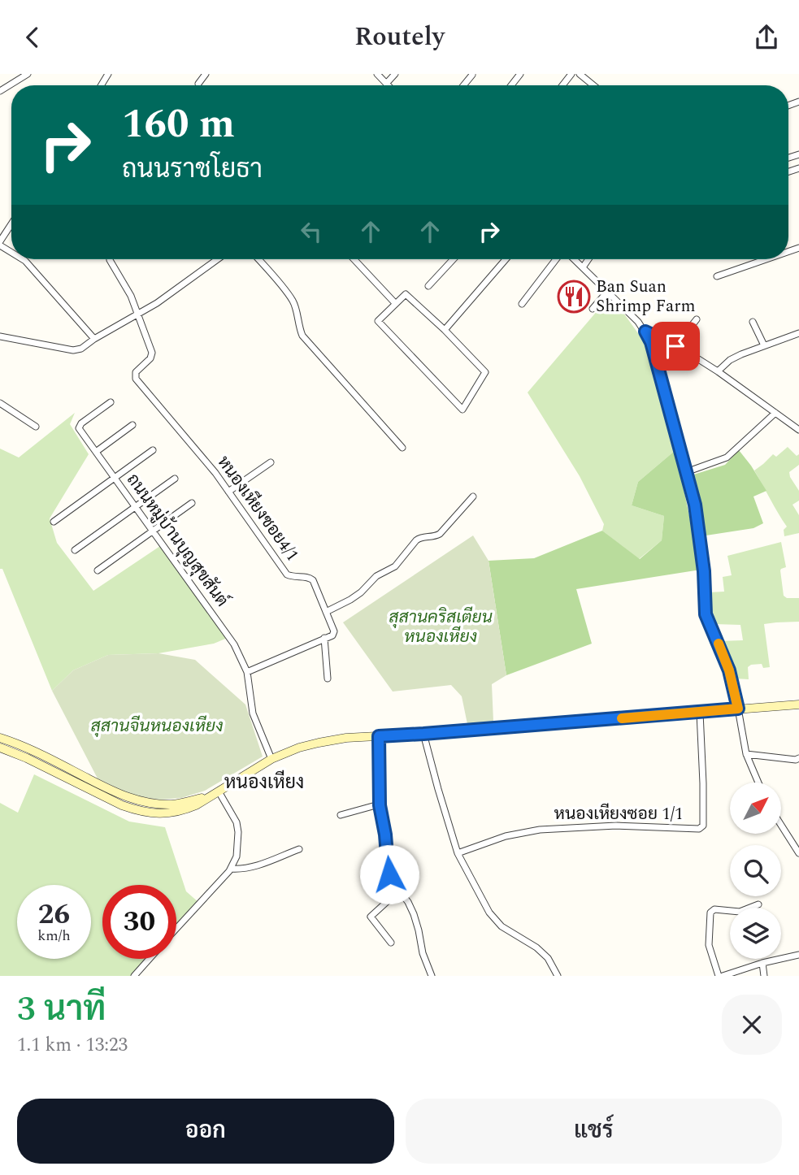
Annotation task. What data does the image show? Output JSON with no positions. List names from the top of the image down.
{
  "streets": {
    "street": ["หนองเหียงซอย4/1", "ถนนหมู่บ้านบุญสุขสันต์", "หนองเหียงซอย 1/1"]
  },
  "districts": ["หนองเหียง"],
  "parks": ["สุสานคริสเตียน หนองเหียง", "สุสานจีนหนองเหียง"],
  "places": {
    "restaurant": ["Ban Suan Shrimp Farm"]
  },
  "north": "top right",
  "page": {
    "header": "Routely",
    "turn": ["160 m", "ถนนราชโยธา"],
    "speed": "26 km/h",
    "limit": "30",
    "heading": ["3 นาที", "1.1 km · 13:23"],
    "buttons": ["ออก", "แชร์"]
  }
}
